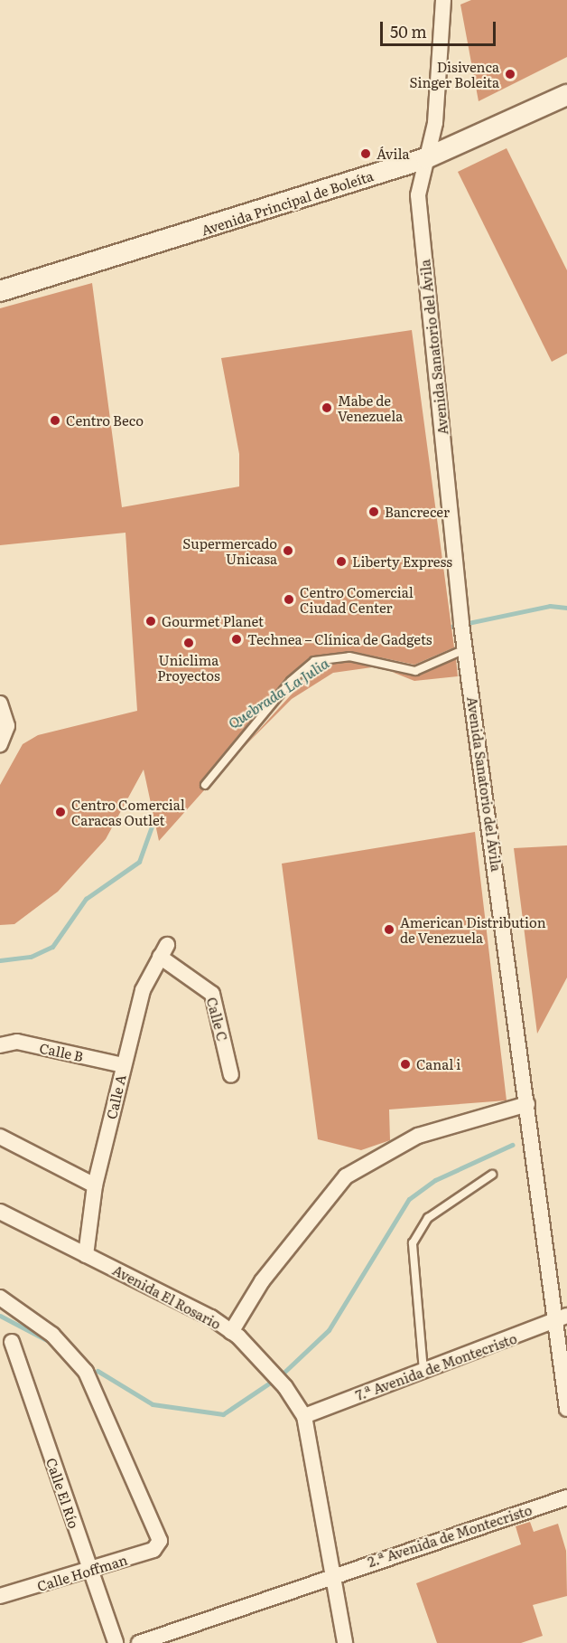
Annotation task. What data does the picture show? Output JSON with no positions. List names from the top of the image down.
{
  "streets": {
    "street": [
      "Avenida Principal de Boleíta",
      "Avenida Sanatorio del Ávila",
      "Calle C",
      "Calle B",
      "Calle A",
      "Avenida El Rosario",
      "7.ª Avenida de Montecristo",
      "Calle El Río",
      "2.ª Avenida de Montecristo",
      "Calle Hoffman"
    ]
  },
  "crossings": [
    ["Avenida Principal de Boleíta", "Avenida Sanatorio del Ávila"],
    ["Avenida Sanatorio del Ávila", "7.ª Avenida de Montecristo"],
    ["Calle C", "Calle A"],
    ["Calle B", "Calle A"],
    ["Calle A", "Avenida El Rosario"],
    ["Avenida El Rosario", "7.ª Avenida de Montecristo"],
    ["Avenida El Rosario", "2.ª Avenida de Montecristo"],
    ["Calle El Río", "Calle Hoffman"]
  ],
  "water": ["Quebrada La Julia"],
  "places": [
    "Disivenca Singer Boleita",
    "Ávila",
    "Mabe de Venezuela",
    "Centro Beco",
    "Bancrecer",
    "Supermercado Unicasa",
    "Liberty Express",
    "Centro Comercial Ciudad Center",
    "Gourmet Planet",
    "Technea – Clínica de Gadgets",
    "Uniclima Proyectos",
    "Centro Comercial Caracas Outlet",
    "American Distribution de Venezuela",
    "Canal i"
  ],
  "scale_bar": "50 m"
}
